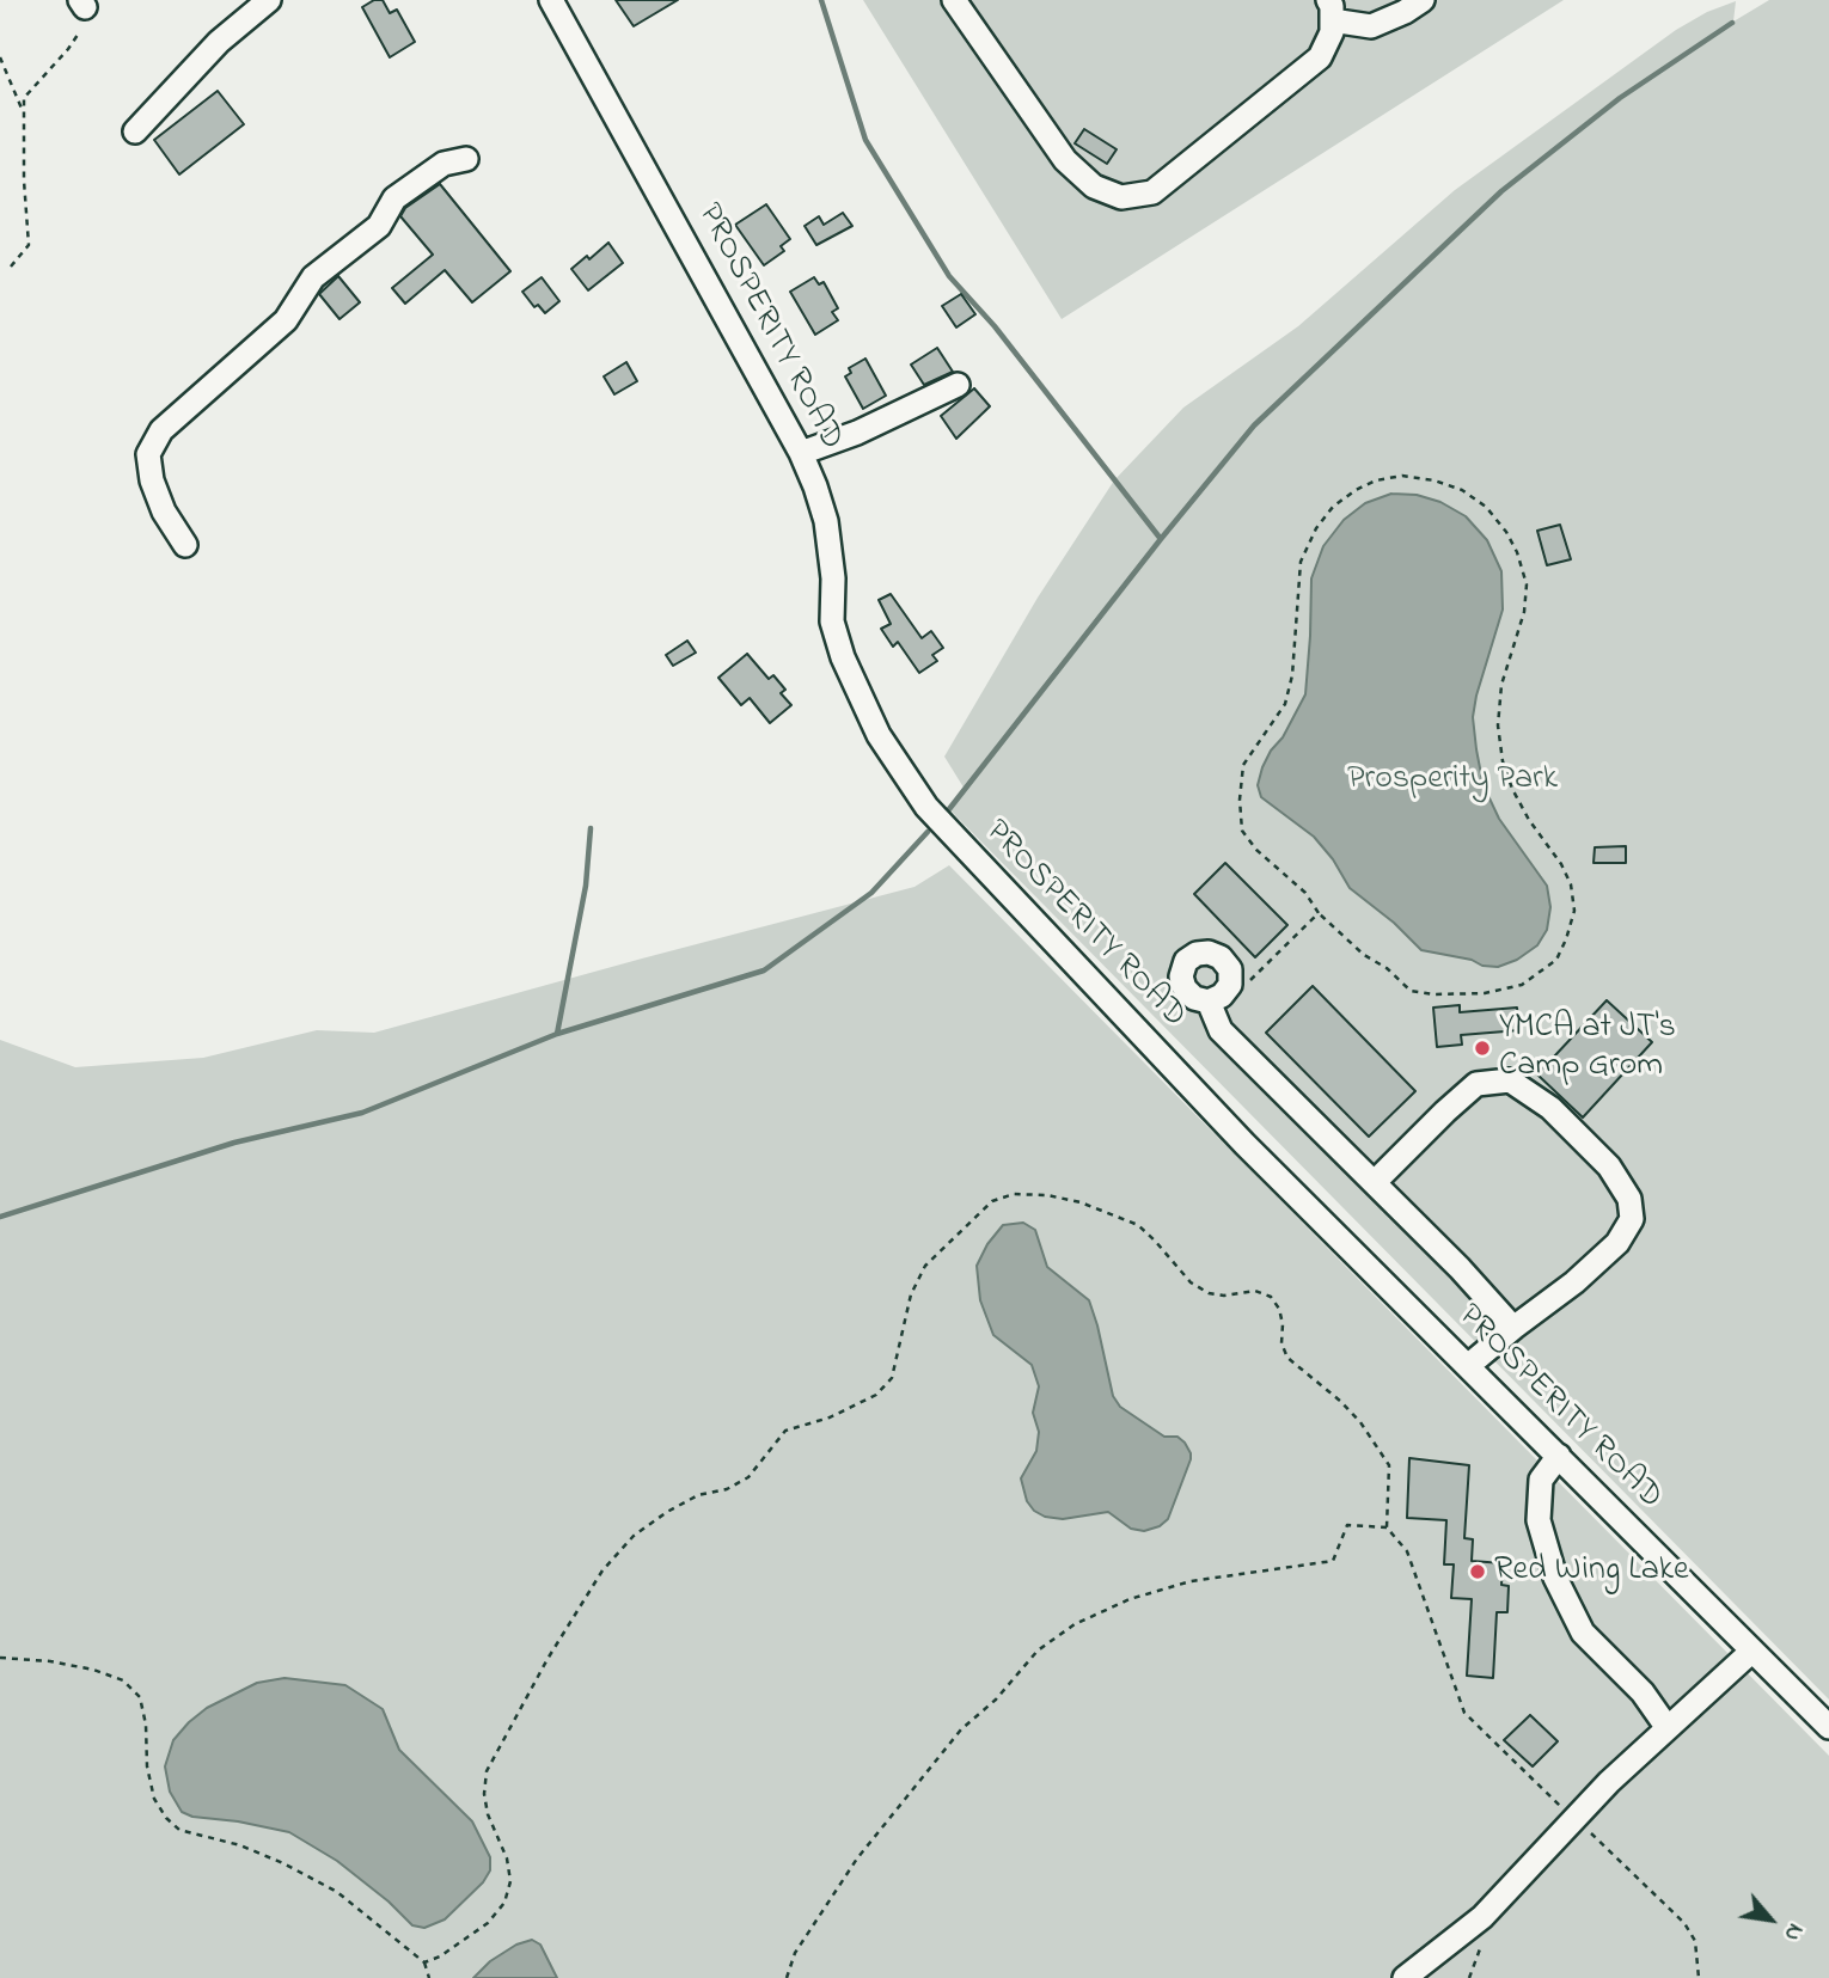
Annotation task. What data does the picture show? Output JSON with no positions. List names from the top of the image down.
{
  "streets": {
    "street": ["PROSPERITY ROAD"]
  },
  "parks": ["Prosperity Park"],
  "places": ["YMCA at JT's Camp Grom", "Red Wing Lake"],
  "north": "bottom right"
}
